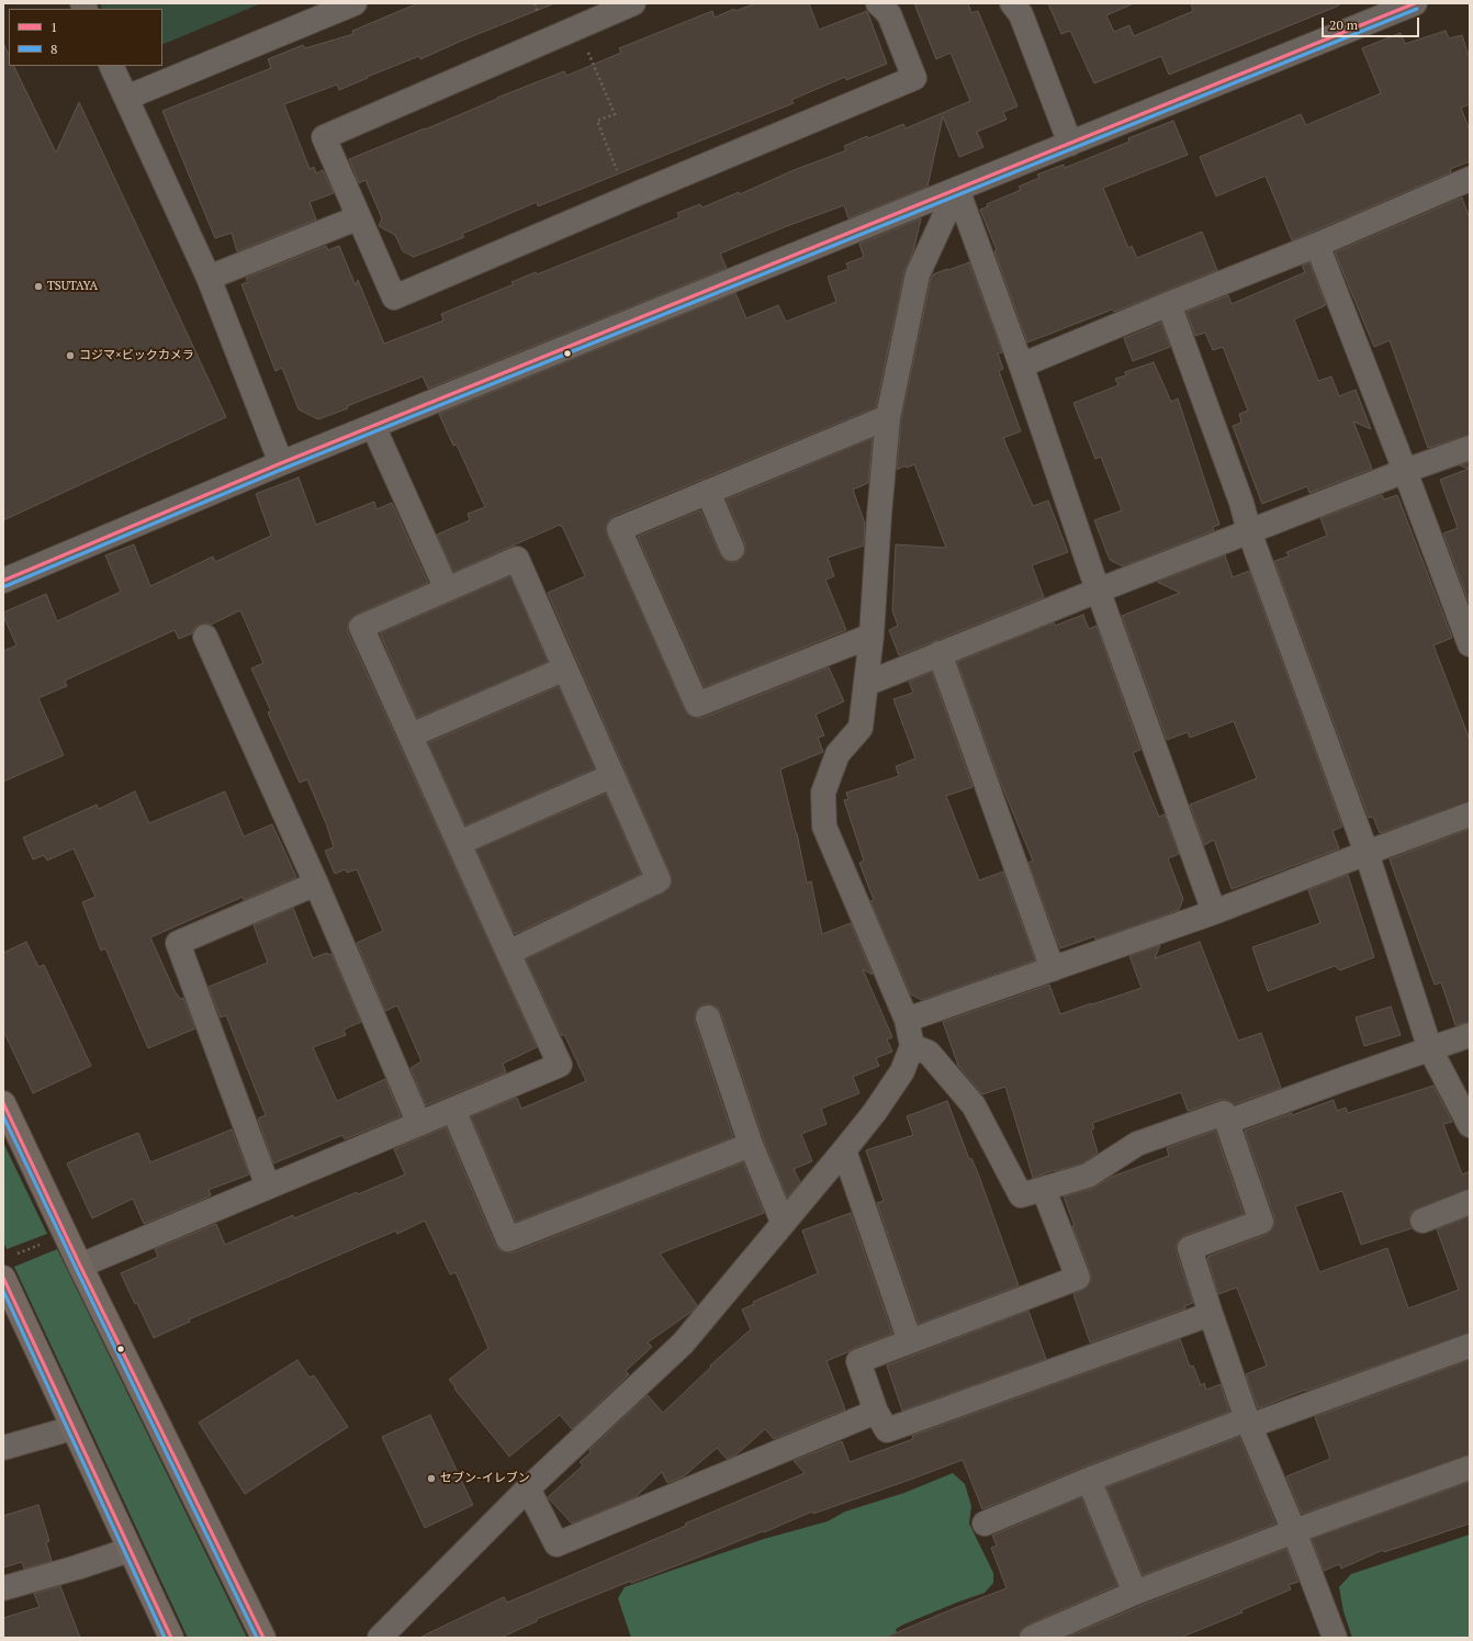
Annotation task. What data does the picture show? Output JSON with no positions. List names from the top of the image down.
{
  "places": ["TSUTAYA", "コジマ×ビックカメラ", "セブン-イレブン"],
  "lines": ["transit line 1", "transit line 8"],
  "legend": ["1", "8"],
  "scale_bar": "20 m"
}
